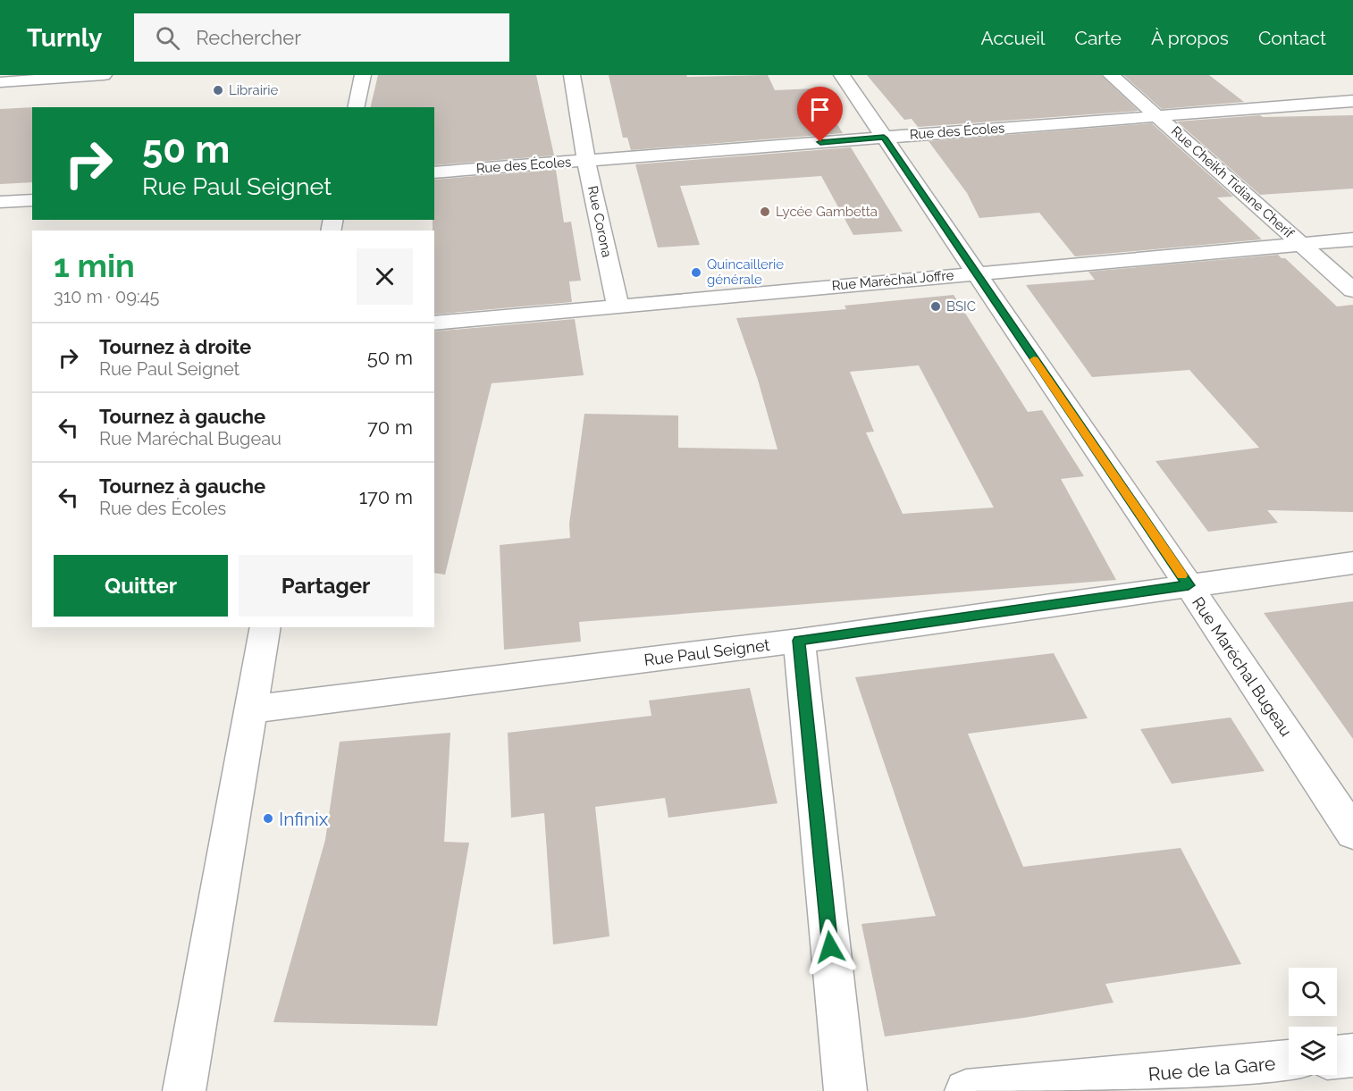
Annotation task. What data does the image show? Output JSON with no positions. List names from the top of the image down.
{
  "streets": {
    "street": [
      "Rue des Écoles",
      "Rue Cheikh Tidiane Cherif",
      "Rue Corona",
      "Rue Maréchal Joffre",
      "Rue Paul Seignet",
      "Rue Maréchal Bugeau",
      "Rue de la Gare"
    ]
  },
  "crossings": [
    ["Rue des Écoles", "Rue Cheikh Tidiane Cherif"],
    ["Rue des Écoles", "Rue Corona"],
    ["Rue des Écoles", "Rue Maréchal Bugeau"],
    ["Rue Cheikh Tidiane Cherif", "Rue Maréchal Joffre"],
    ["Rue Corona", "Rue Maréchal Joffre"],
    ["Rue Maréchal Joffre", "Rue Maréchal Bugeau"],
    ["Rue Paul Seignet", "Rue Maréchal Bugeau"]
  ],
  "places": [
    "Librairie",
    "Lycée Gambetta",
    "Quincaillerie générale",
    "BSIC",
    "Infinix"
  ],
  "page": {
    "header": "Turnly",
    "search": "Rechercher",
    "nav": [
      "Accueil",
      "Carte",
      "À propos",
      "Contact"
    ],
    "turn": ["50 m", "Rue Paul Seignet"],
    "heading": ["1 min", "310 m · 09:45"],
    "list": [
      {
        "name": "Tournez à droite",
        "note": "Rue Paul Seignet",
        "value": "50 m"
      },
      {
        "name": "Tournez à gauche",
        "note": "Rue Maréchal Bugeau",
        "value": "70 m"
      },
      {
        "name": "Tournez à gauche",
        "note": "Rue des Écoles",
        "value": "170 m"
      }
    ],
    "buttons": ["Quitter", "Partager"]
  }
}
